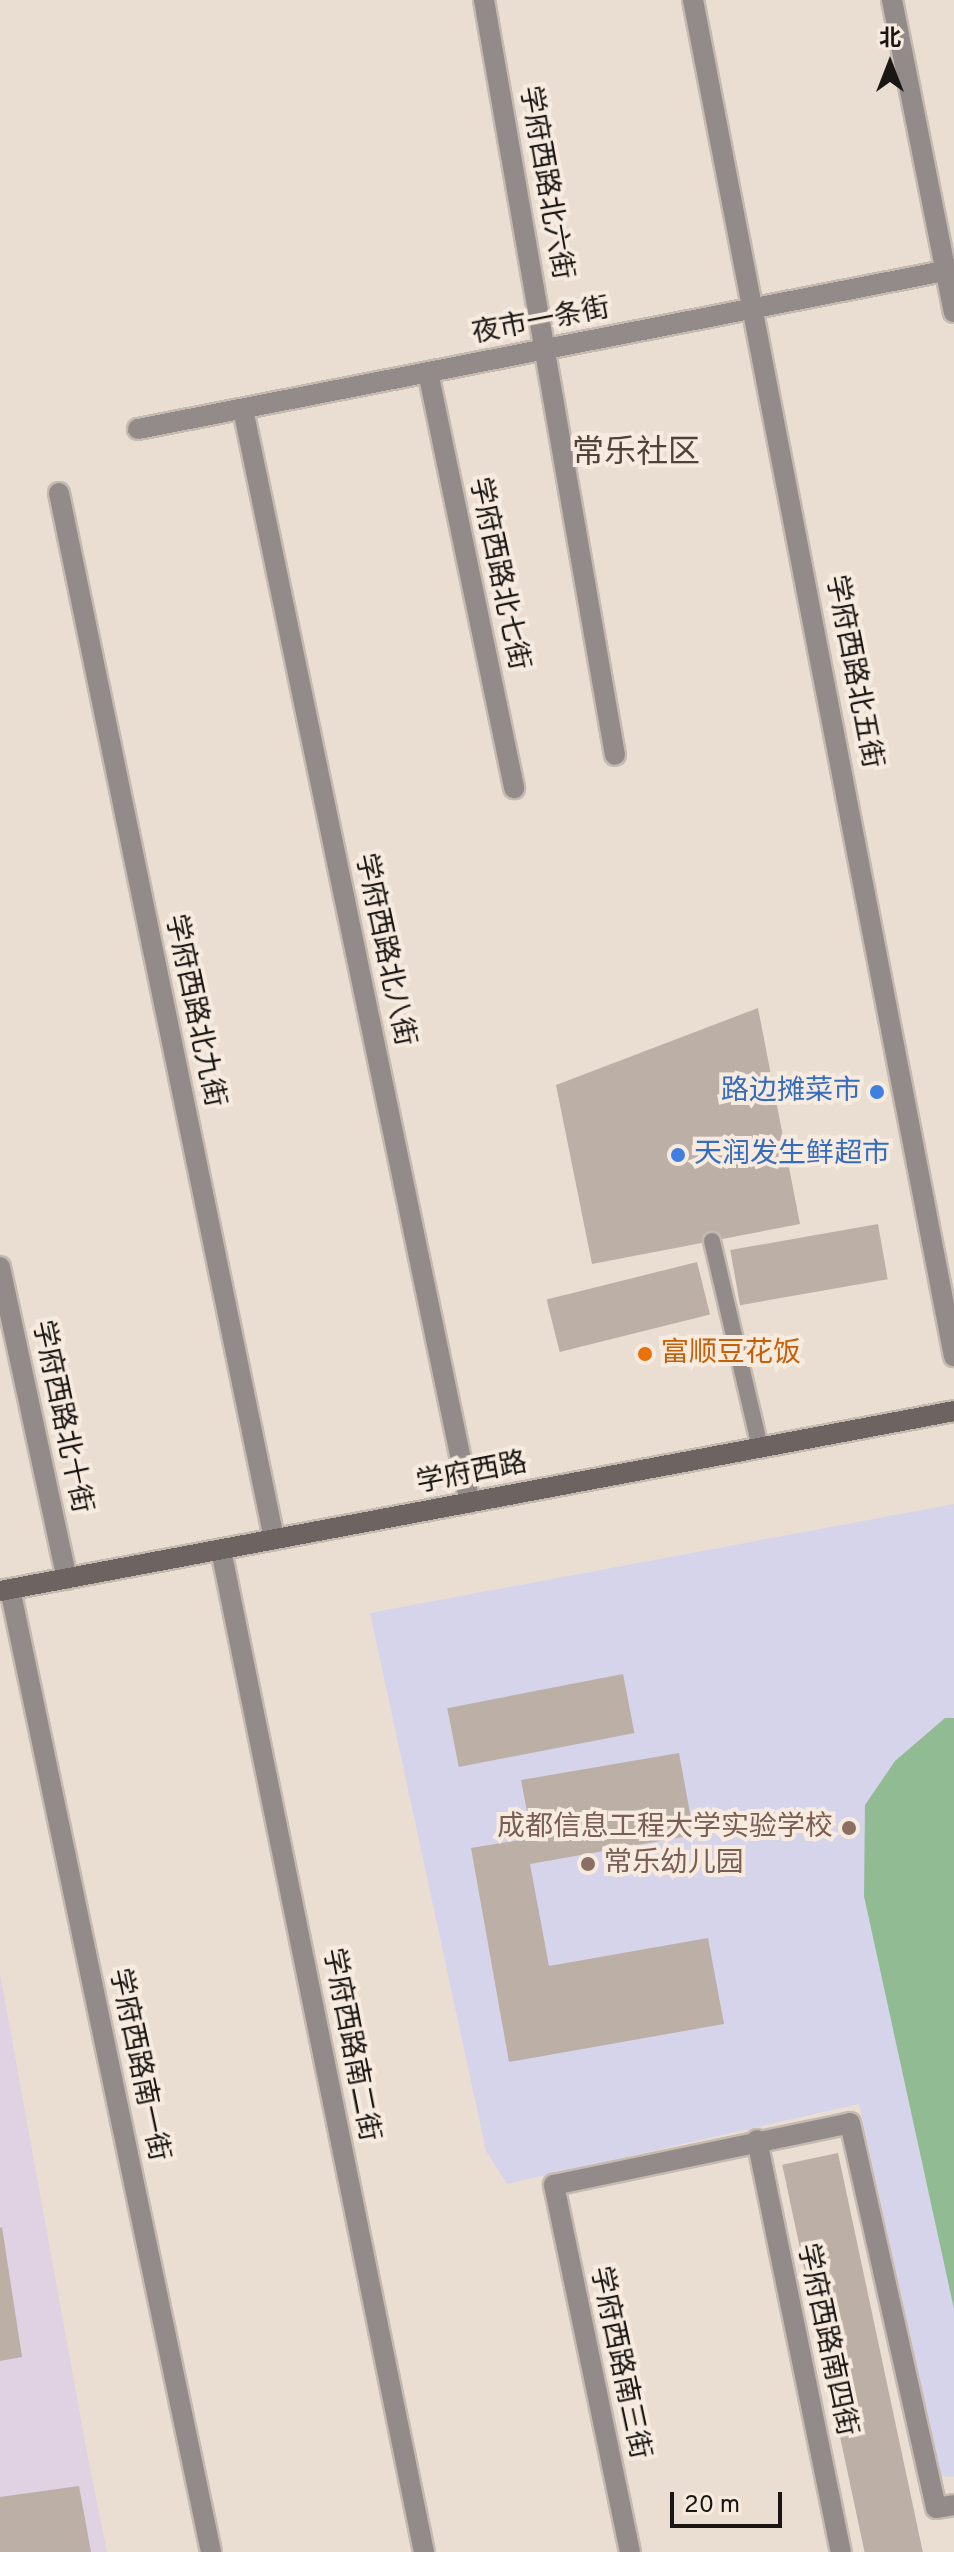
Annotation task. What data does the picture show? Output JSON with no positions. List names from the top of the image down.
{
  "streets": {
    "street": [
      "学府西路北六街",
      "夜市一条街",
      "学府西路北七街",
      "学府西路北五街",
      "学府西路北八街",
      "学府西路北九街",
      "学府西路北十街",
      "学府西路",
      "学府西路南二街",
      "学府西路南一街",
      "学府西路南四街",
      "学府西路南三街"
    ]
  },
  "crossings": [
    ["学府西路北六街", "夜市一条街"],
    ["夜市一条街", "学府西路北七街"],
    ["夜市一条街", "学府西路北五街"],
    ["夜市一条街", "学府西路北八街"],
    ["学府西路北八街", "学府西路"],
    ["学府西路北九街", "学府西路"],
    ["学府西路北十街", "学府西路"],
    ["学府西路", "学府西路南二街"],
    ["学府西路", "学府西路南一街"],
    ["学府西路南四街", "学府西路南三街"]
  ],
  "districts": ["常乐社区"],
  "places": [
    "路边摊菜市",
    "天润发生鲜超市",
    "富顺豆花饭",
    "成都信息工程大学实验学校",
    "常乐幼儿园"
  ],
  "scale_bar": "20 m",
  "north": "top"
}
